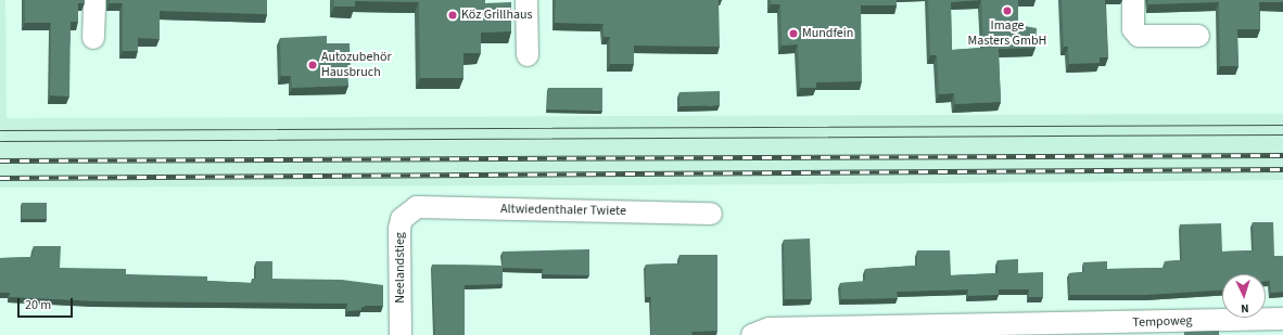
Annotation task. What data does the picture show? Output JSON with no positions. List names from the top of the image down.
{
  "streets": {
    "street": ["Altwiedenthaler Twiete", "Neelandstieg", "Tempoweg"]
  },
  "crossings": [
    ["Altwiedenthaler Twiete", "Neelandstieg"]
  ],
  "places": [
    "Image Masters GmbH",
    "Köz Grillhaus",
    "Mundfein",
    "Autozubehör Hausbruch"
  ],
  "scale_bar": "20 m",
  "north": "bottom"
}
